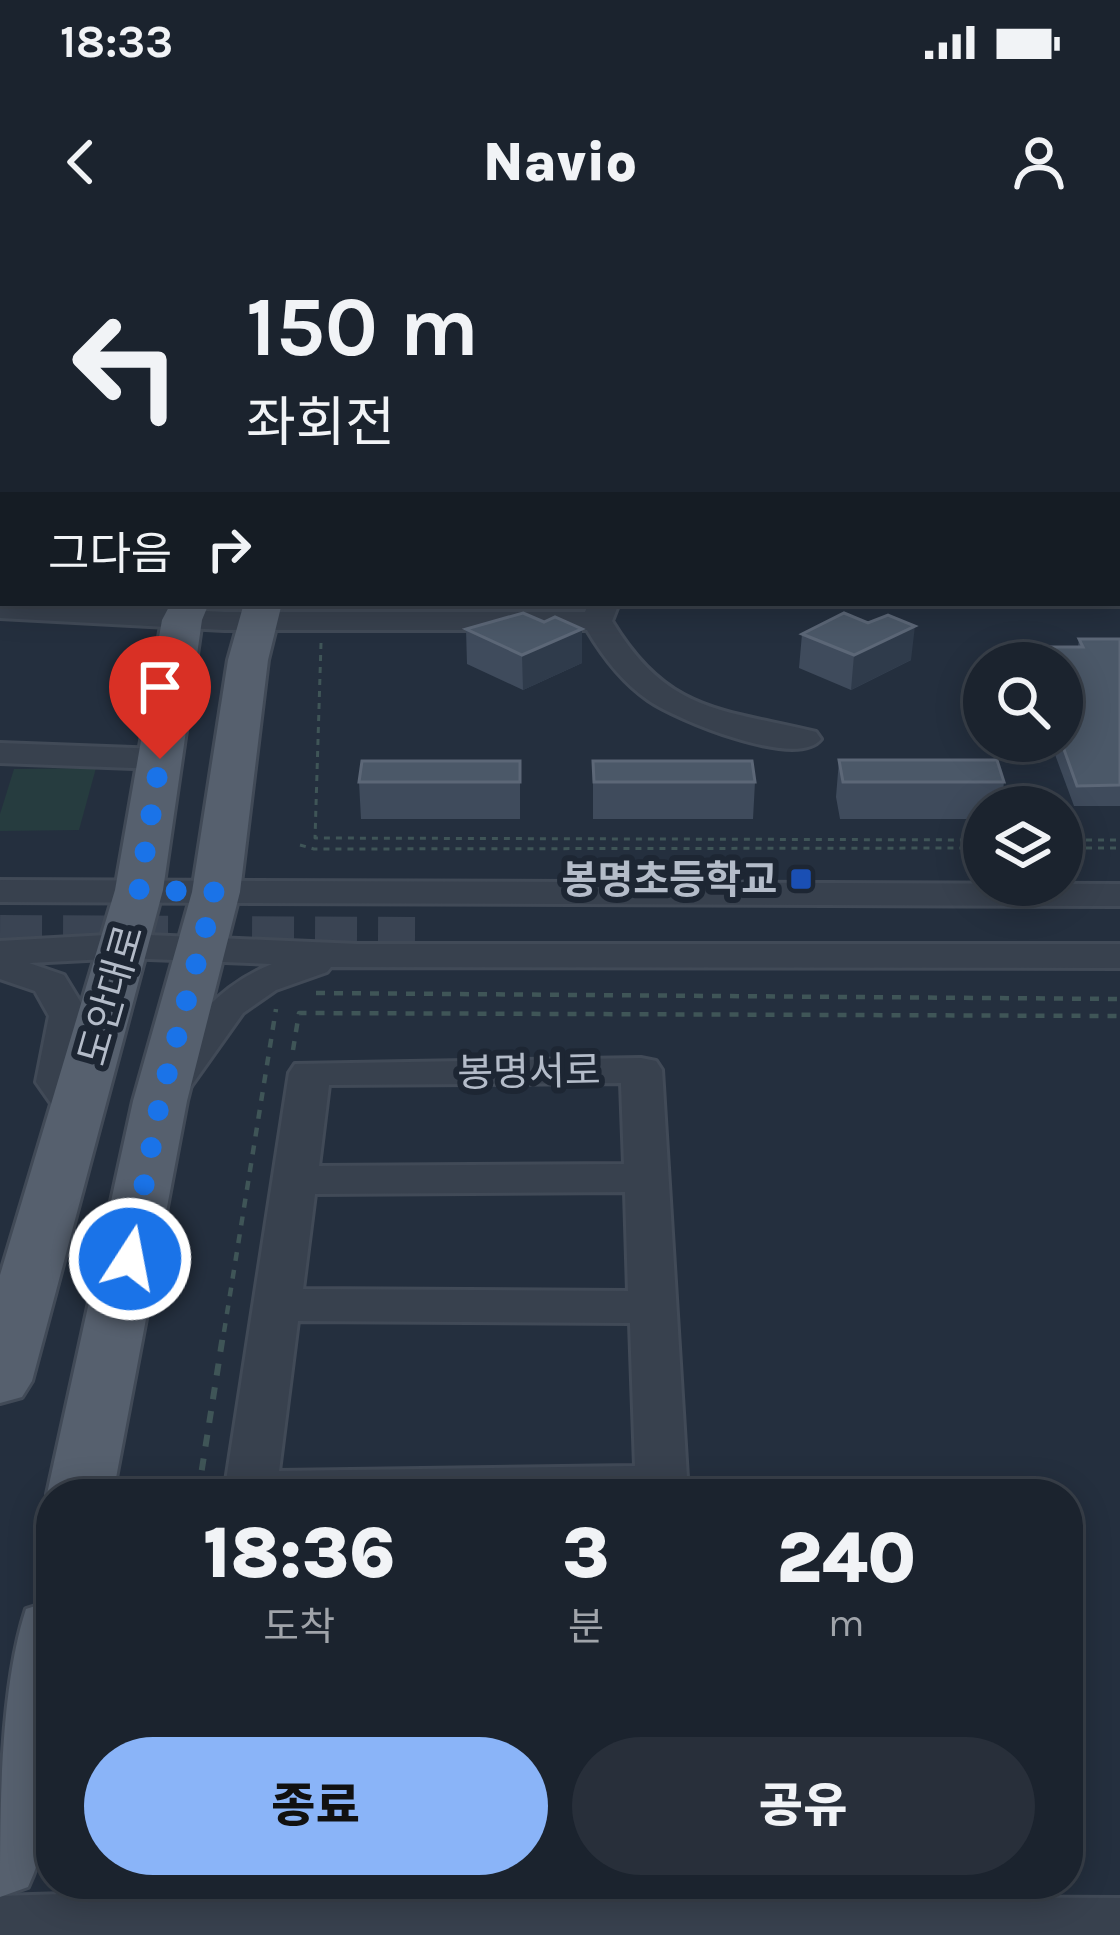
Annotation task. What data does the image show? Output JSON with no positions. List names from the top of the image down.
{
  "streets": {
    "main road": ["도안대로"],
    "street": ["봉명서로"]
  },
  "places": {
    "transit": ["봉명초등학교"]
  },
  "page": {
    "status": "18:33",
    "header": "Navio",
    "turn": ["150 m", "좌회전"],
    "then": "그다음",
    "eta": [
      "18:36",
      "도착",
      "3",
      "분",
      "240",
      "m"
    ],
    "buttons": ["종료", "공유"]
  }
}
